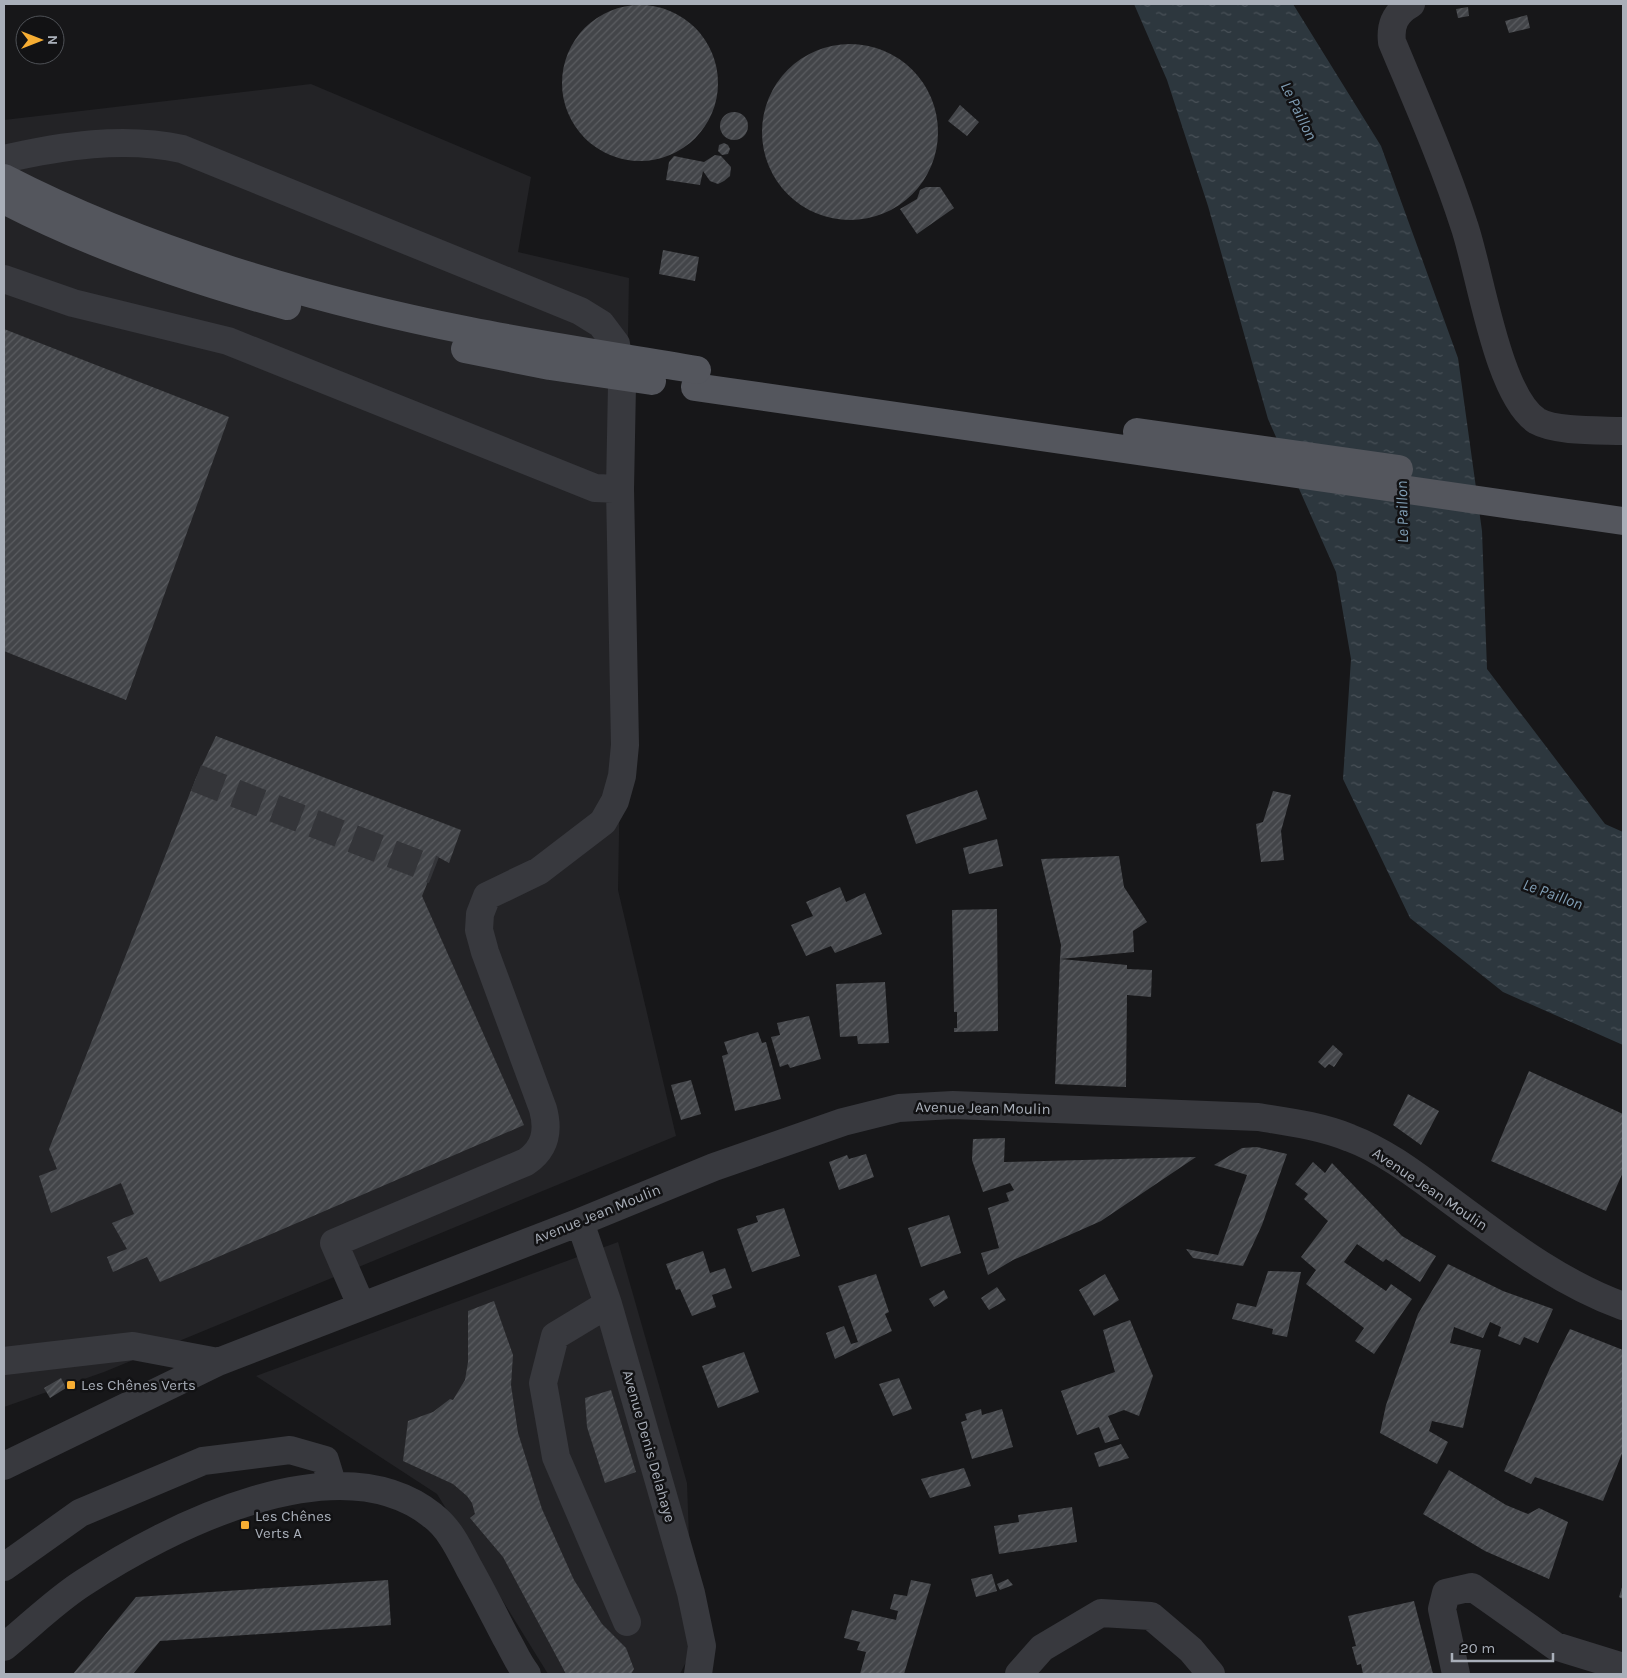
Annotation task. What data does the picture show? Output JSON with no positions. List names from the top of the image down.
{
  "streets": {
    "street": ["Avenue Jean Moulin", "Avenue Denis Delahaye"]
  },
  "crossings": [
    ["Avenue Jean Moulin", "Avenue Denis Delahaye"]
  ],
  "water": ["Le Paillon"],
  "places": {
    "transit": ["Les Chênes Verts", "Les Chênes Verts A"]
  },
  "scale_bar": "20 m",
  "north": "right"
}
